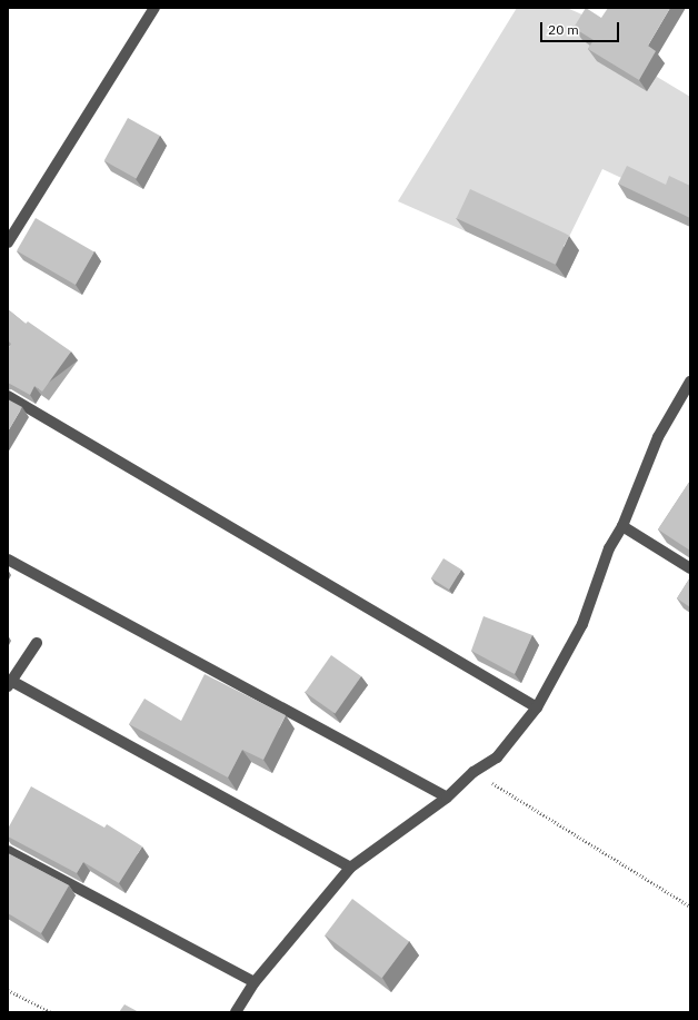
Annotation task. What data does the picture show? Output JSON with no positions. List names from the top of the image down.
{
  "scale_bar": "20 m"
}
